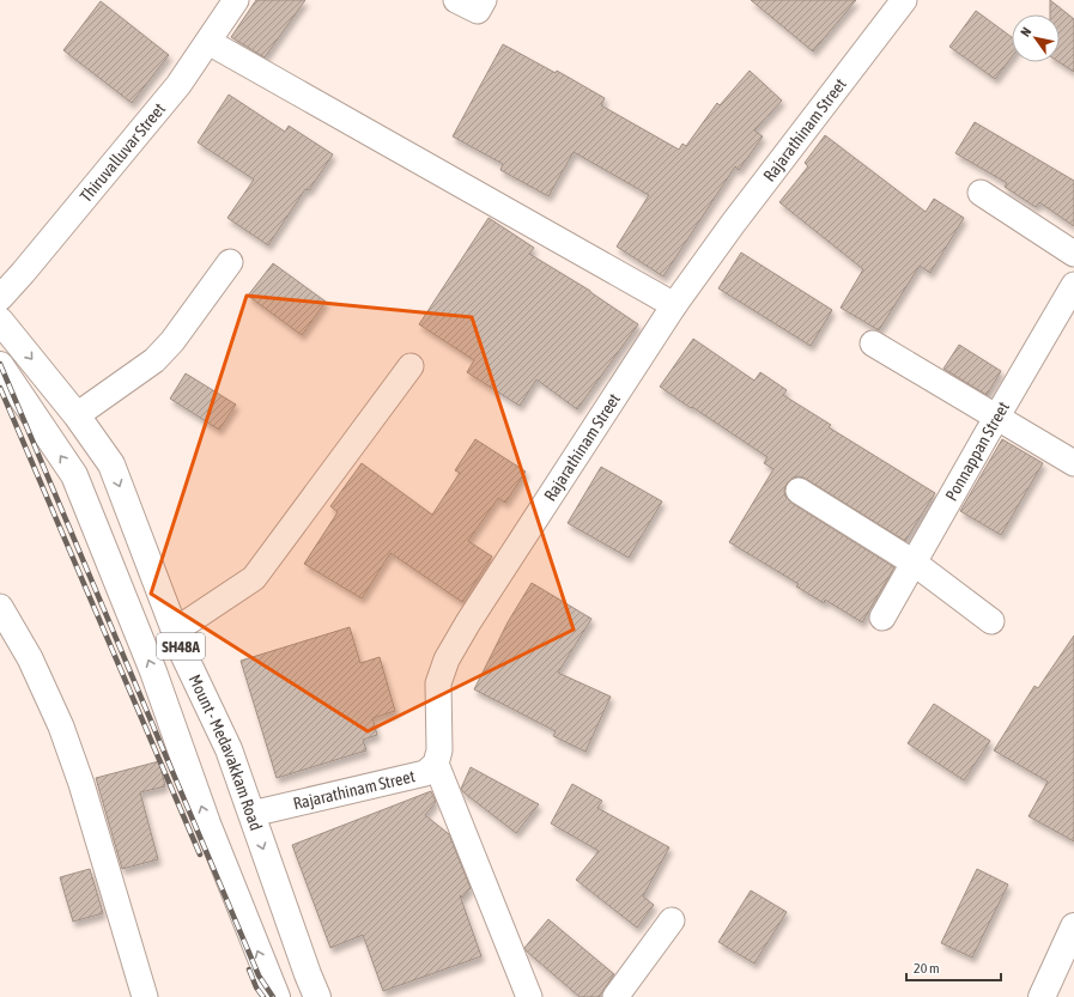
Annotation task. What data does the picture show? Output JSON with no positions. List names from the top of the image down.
{
  "streets": {
    "main road": ["SH48A", "Mount - Medavakkam Road"],
    "street": ["Rajarathinam Street", "Thiruvalluvar Street", "Ponnappan Street"]
  },
  "crossings": [
    ["Rajarathinam Street", "Mount - Medavakkam Road"]
  ],
  "scale_bar": "20 m",
  "north": "top left"
}
